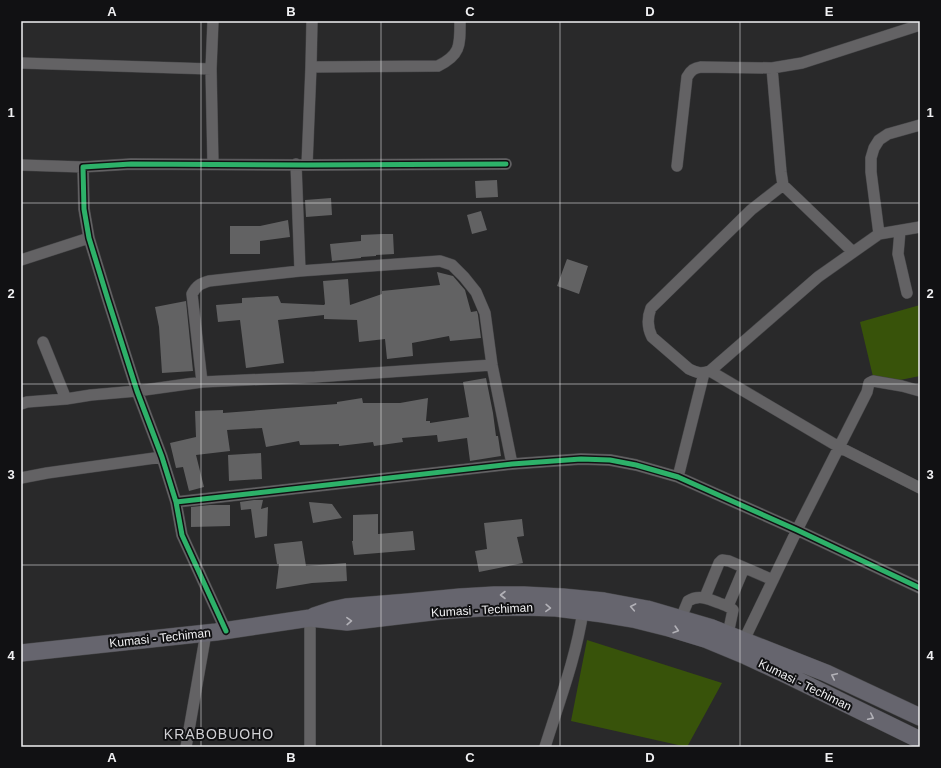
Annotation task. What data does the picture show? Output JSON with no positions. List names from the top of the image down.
{
  "streets": {
    "highway": ["Kumasi - Techiman"]
  },
  "districts": ["KRABOBUOHO"],
  "grid": {
    "columns": [
      "A",
      "B",
      "C",
      "D",
      "E"
    ],
    "rows": [
      "1",
      "2",
      "3",
      "4"
    ]
  }
}
